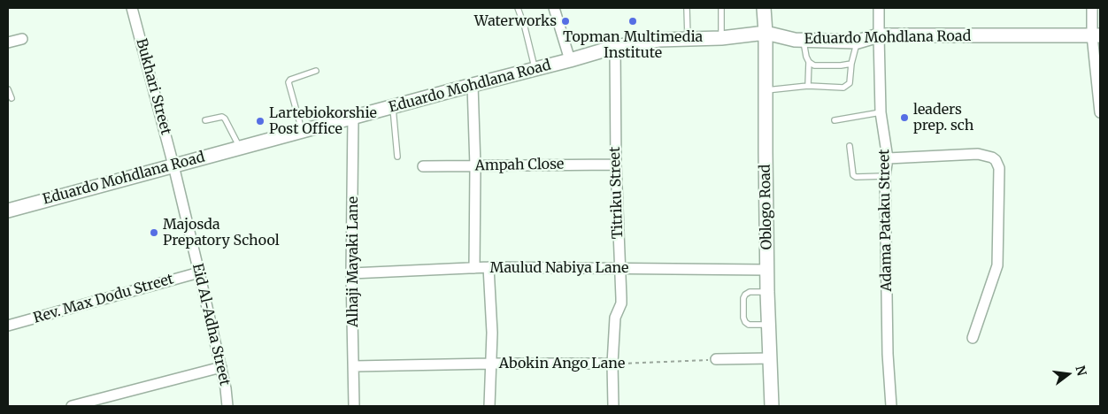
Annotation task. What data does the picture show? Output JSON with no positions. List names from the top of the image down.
{
  "streets": {
    "main road": ["Eduardo Mohdlana Road", "Oblogo Road"],
    "street": [
      "Bukhari Street",
      "Ampah Close",
      "Titriku Street",
      "Adama Pataku Street",
      "Alhaji Mayaki Lane",
      "Maulud Nabiya Lane",
      "Rev. Max Dodu Street",
      "Eid Al-Adha Street",
      "Abokin Ango Lane"
    ]
  },
  "crossings": [
    ["Eduardo Mohdlana Road", "Bukhari Street"],
    ["Eduardo Mohdlana Road", "Titriku Street"],
    ["Eduardo Mohdlana Road", "Oblogo Road"],
    ["Eduardo Mohdlana Road", "Adama Pataku Street"],
    ["Eduardo Mohdlana Road", "Alhaji Mayaki Lane"],
    ["Eduardo Mohdlana Road", "Eid Al-Adha Street"],
    ["Bukhari Street", "Eid Al-Adha Street"],
    ["Ampah Close", "Titriku Street"],
    ["Titriku Street", "Maulud Nabiya Lane"],
    ["Titriku Street", "Abokin Ango Lane"],
    ["Oblogo Road", "Maulud Nabiya Lane"],
    ["Alhaji Mayaki Lane", "Maulud Nabiya Lane"],
    ["Alhaji Mayaki Lane", "Abokin Ango Lane"],
    ["Rev. Max Dodu Street", "Eid Al-Adha Street"]
  ],
  "places": [
    "Waterworks",
    "Topman Multimedia Institute",
    "leaders prep. sch",
    "Lartebiokorshie Post Office",
    "Majosda Prepatory School"
  ],
  "north": "right"
}
